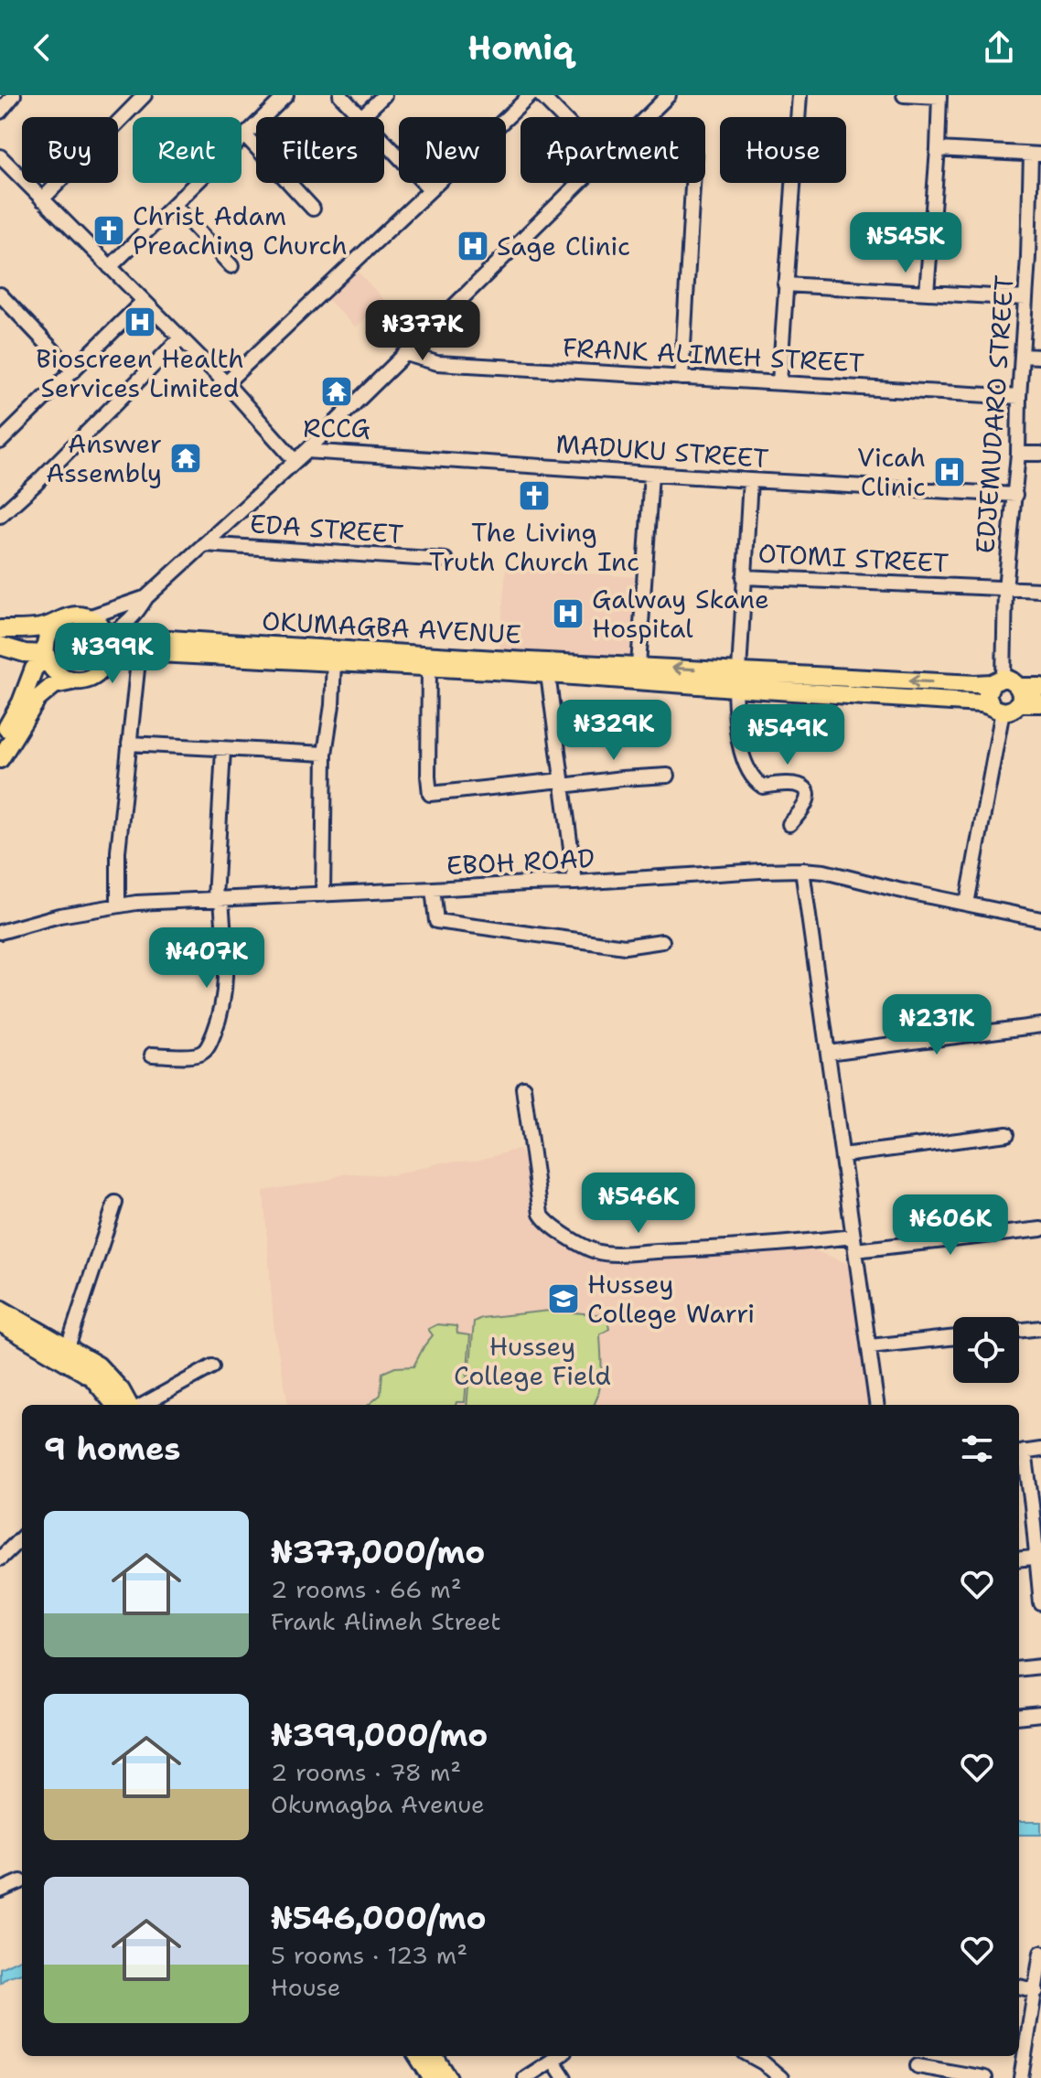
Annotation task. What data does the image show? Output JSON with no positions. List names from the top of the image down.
{
  "streets": {
    "main road": ["OKUMAGBA AVENUE"],
    "street": [
      "FRANK ALIMEH STREET",
      "EDJEMUDARO STREET",
      "MADUKU STREET",
      "EDA STREET",
      "OTOMI STREET",
      "EBOH ROAD"
    ]
  },
  "crossings": [
    ["FRANK ALIMEH STREET", "EDJEMUDARO STREET"],
    ["EDJEMUDARO STREET", "MADUKU STREET"],
    ["EDJEMUDARO STREET", "OTOMI STREET"],
    ["EDJEMUDARO STREET", "OKUMAGBA AVENUE"],
    ["EDJEMUDARO STREET", "EBOH ROAD"]
  ],
  "parks": ["Hussey College Field"],
  "places": {
    "church": ["Christ Adam Preaching Church", "The Living Truth Church Inc"],
    "hospital": [
      "Sage Clinic",
      "Bioscreen Health Services Limited",
      "Vicah Clinic",
      "Galway Skane Hospital"
    ],
    "temple": ["RCCG", "Answer Assembly"],
    "school or university": ["Hussey College Warri"]
  },
  "page": {
    "header": "Homiq",
    "chip": [
      "Buy",
      "Rent",
      "Filters",
      "New",
      "Apartment",
      "House"
    ],
    "price": [
      "₦545K",
      "₦377K",
      "₦399K",
      "₦329K",
      "₦549K",
      "₦407K",
      "₦231K",
      "₦546K",
      "₦606K"
    ],
    "heading": "9 homes",
    "list": [
      {
        "name": "₦377,000/mo",
        "note": "2 rooms · 66 m² · Frank Alimeh Street"
      },
      {
        "name": "₦399,000/mo",
        "note": "2 rooms · 78 m² · Okumagba Avenue"
      },
      {
        "name": "₦546,000/mo",
        "note": "5 rooms · 123 m² · House"
      }
    ]
  }
}
